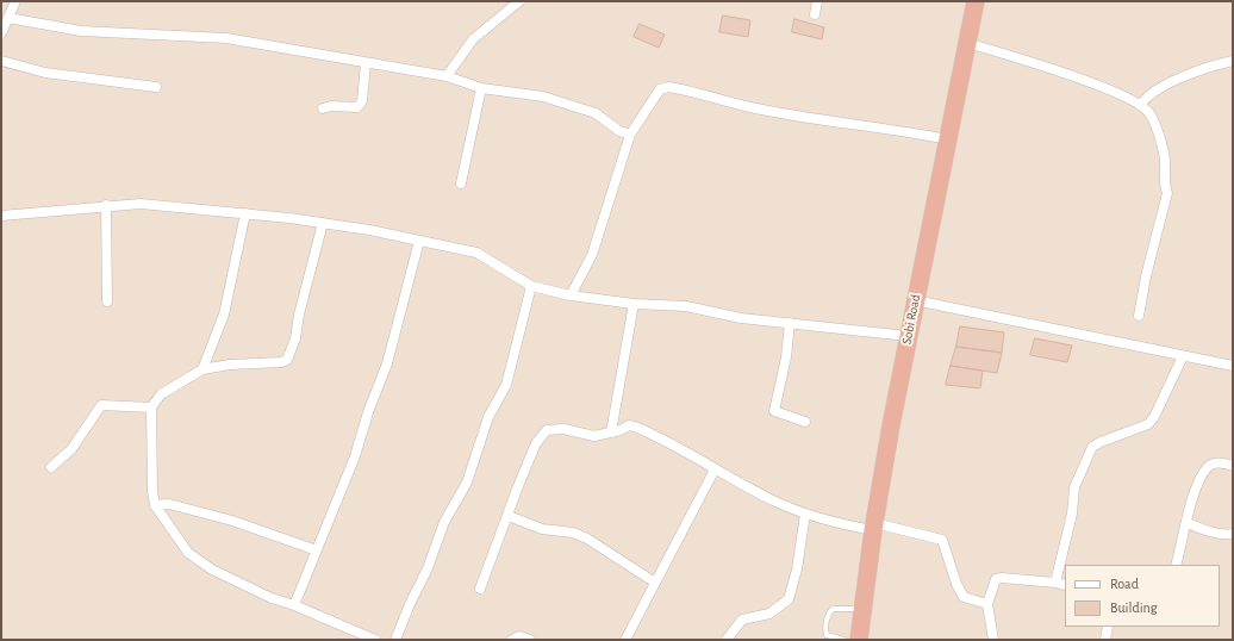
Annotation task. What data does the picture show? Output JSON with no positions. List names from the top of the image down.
{
  "streets": {
    "highway": ["Sobi Road"]
  },
  "legend": ["Road", "Building"]
}
